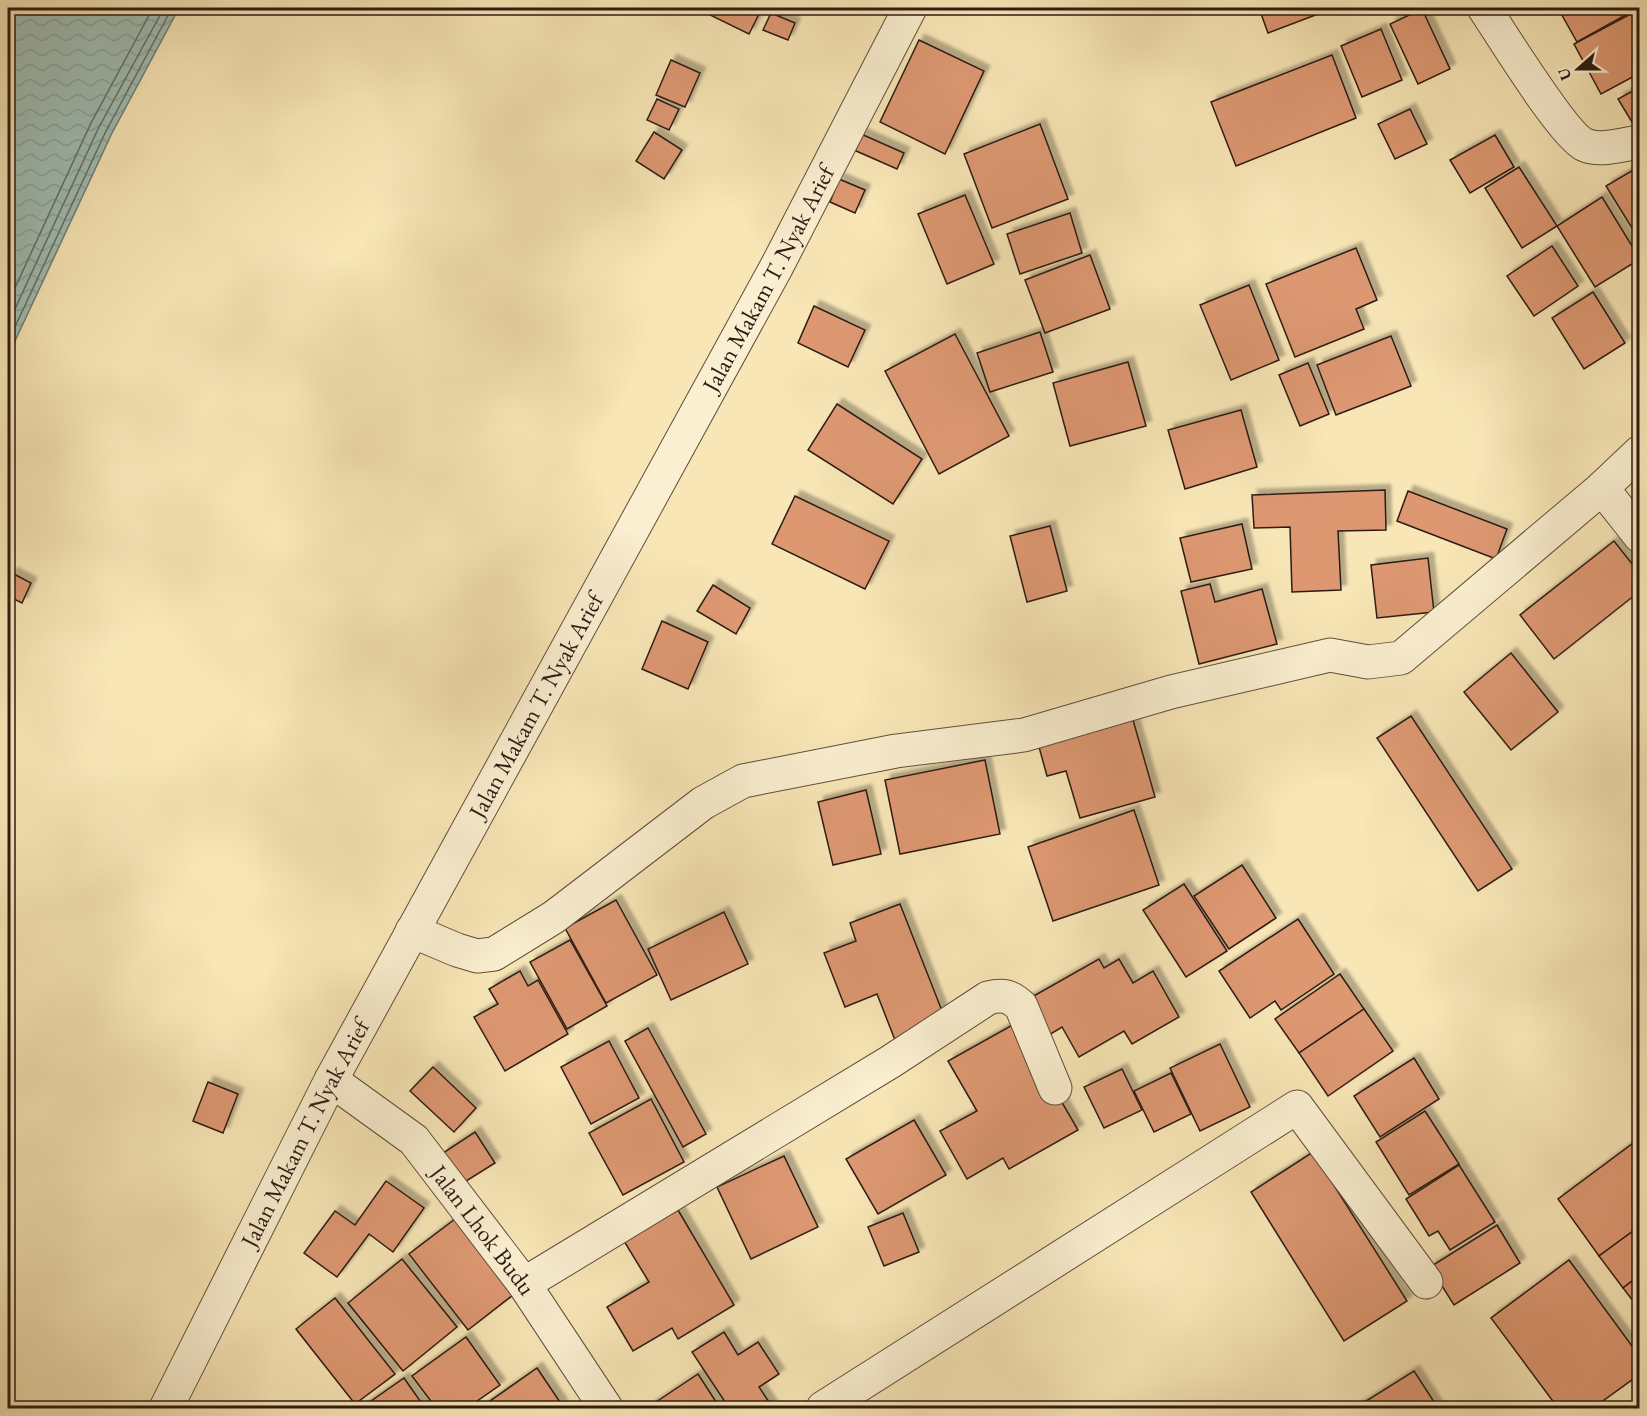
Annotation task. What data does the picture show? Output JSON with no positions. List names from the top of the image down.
{
  "streets": {
    "street": ["Jalan Makam T. Nyak Arief", "Jalan Lhok Budu"]
  },
  "crossings": [
    ["Jalan Makam T. Nyak Arief", "Jalan Lhok Budu"]
  ],
  "north": "left"
}
